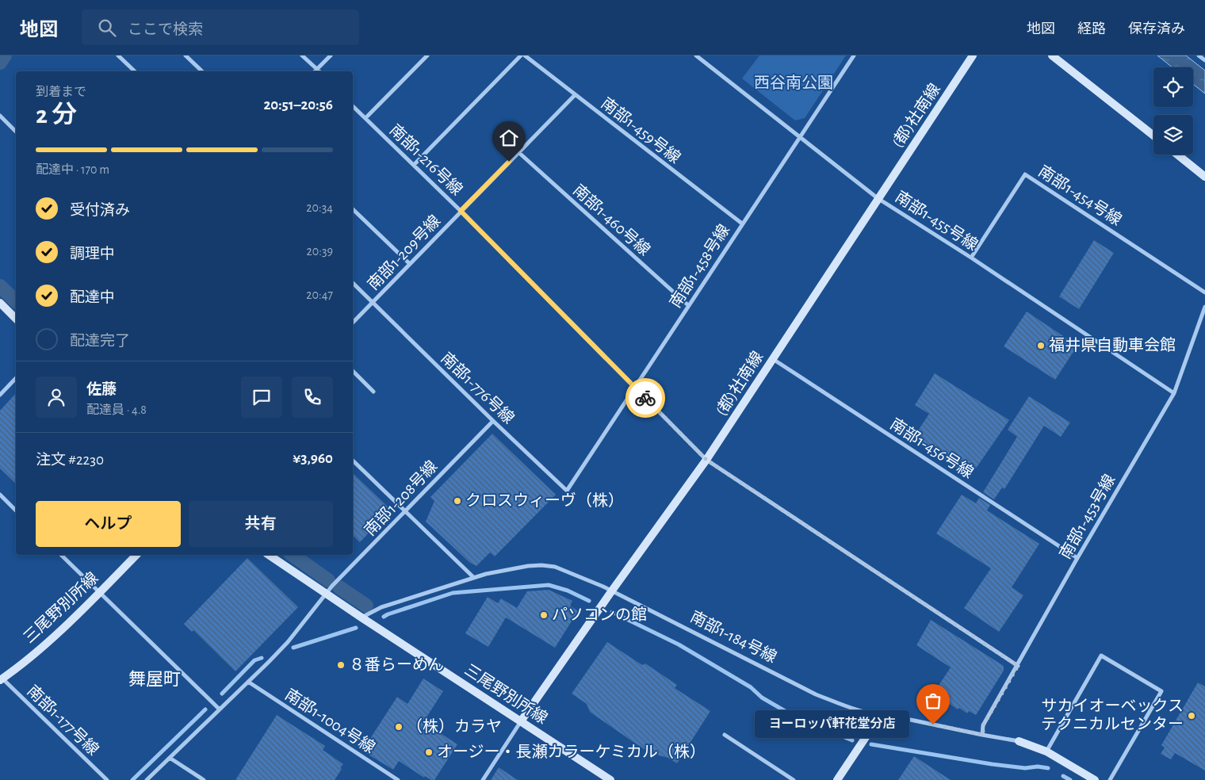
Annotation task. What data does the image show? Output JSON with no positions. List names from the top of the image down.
{
  "streets": {
    "street": [
      "(都)社南線",
      "南部1-459号線",
      "南部1-216号線",
      "南部1-454号線",
      "南部1-460号線",
      "南部1-455号線",
      "南部1-209号線",
      "南部1-458号線",
      "南部1-776号線",
      "南部1-456号線",
      "南部1-208号線",
      "南部1-453号線",
      "三尾野別所線",
      "南部1-184号線",
      "南部1-177号線",
      "南部1-1004号線"
    ]
  },
  "crossings": [
    ["(都)社南線", "南部1-216号線"],
    ["(都)社南線", "南部1-455号線"],
    ["(都)社南線", "南部1-456号線"],
    ["(都)社南線", "三尾野別所線"],
    ["(都)社南線", "南部1-184号線"],
    ["南部1-459号線", "南部1-209号線"],
    ["南部1-459号線", "南部1-458号線"],
    ["南部1-216号線", "南部1-209号線"],
    ["南部1-216号線", "南部1-458号線"],
    ["南部1-216号線", "南部1-453号線"],
    ["南部1-454号線", "南部1-455号線"],
    ["南部1-460号線", "南部1-209号線"],
    ["南部1-460号線", "南部1-458号線"],
    ["南部1-455号線", "南部1-458号線"],
    ["南部1-455号線", "南部1-453号線"],
    ["南部1-209号線", "南部1-776号線"],
    ["南部1-458号線", "南部1-776号線"],
    ["南部1-776号線", "南部1-208号線"],
    ["南部1-456号線", "南部1-453号線"],
    ["南部1-208号線", "三尾野別所線"],
    ["南部1-208号線", "南部1-1004号線"],
    ["南部1-453号線", "南部1-184号線"],
    ["三尾野別所線", "南部1-184号線"],
    ["三尾野別所線", "南部1-177号線"]
  ],
  "districts": ["舞屋町"],
  "parks": ["西谷南公園"],
  "places": [
    "福井県自動車会館",
    "クロスウィーヴ（株）",
    "パソコンの館",
    "８番らーめん",
    "サカイオーベックス テクニカルセンター",
    "ヨーロッパ軒花堂分店",
    "（株）カラヤ",
    "オージー・長瀬カラーケミカル（株）"
  ],
  "page": {
    "header": "地図",
    "search": "ここで検索",
    "nav": ["地図", "経路", "保存済み"],
    "heading": ["2 分", "到着まで", "20:51–20:56"],
    "panel": [
      "佐藤",
      "配達員 · 4.8",
      "注文 #2230",
      "¥3,960"
    ],
    "bar": "配達中 · 170 m",
    "list": [
      ["受付済み", "20:34"],
      ["調理中", "20:39"],
      ["配達中", "20:47"],
      "配達完了"
    ],
    "buttons": ["ヘルプ", "共有"],
    "bubble": "ヨーロッパ軒花堂分店"
  }
}
